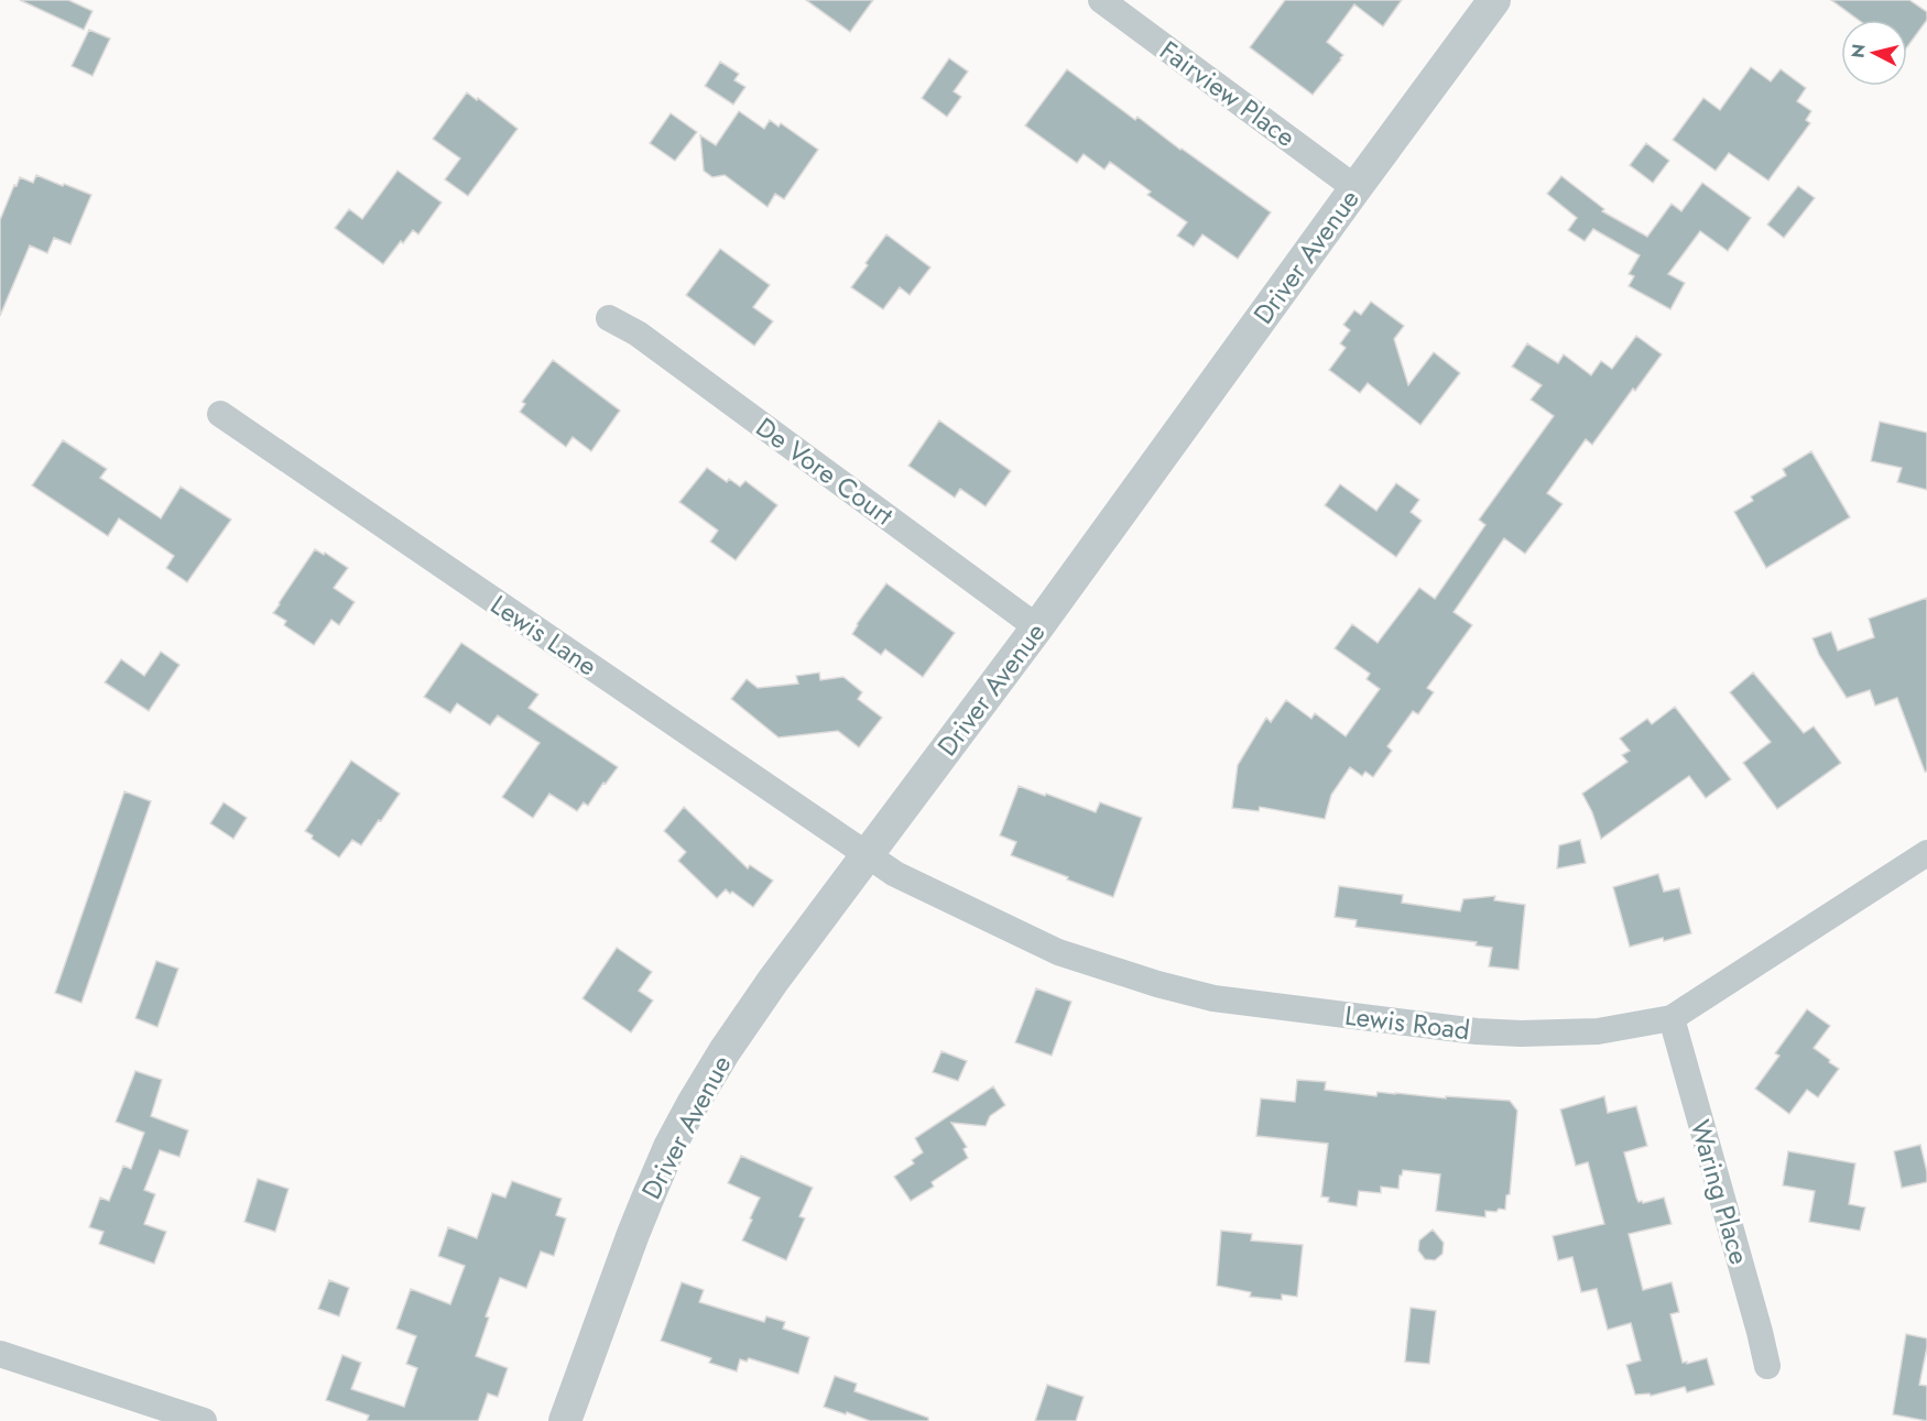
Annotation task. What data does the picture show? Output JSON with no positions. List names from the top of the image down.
{
  "streets": {
    "street": [
      "Fairview Place",
      "Driver Avenue",
      "De Vore Court",
      "Lewis Lane",
      "Lewis Road",
      "Waring Place"
    ]
  },
  "crossings": [
    ["Fairview Place", "Driver Avenue"],
    ["Driver Avenue", "De Vore Court"],
    ["Driver Avenue", "Lewis Lane"],
    ["Driver Avenue", "Lewis Road"],
    ["Lewis Lane", "Lewis Road"],
    ["Lewis Road", "Waring Place"]
  ],
  "north": "left"
}
